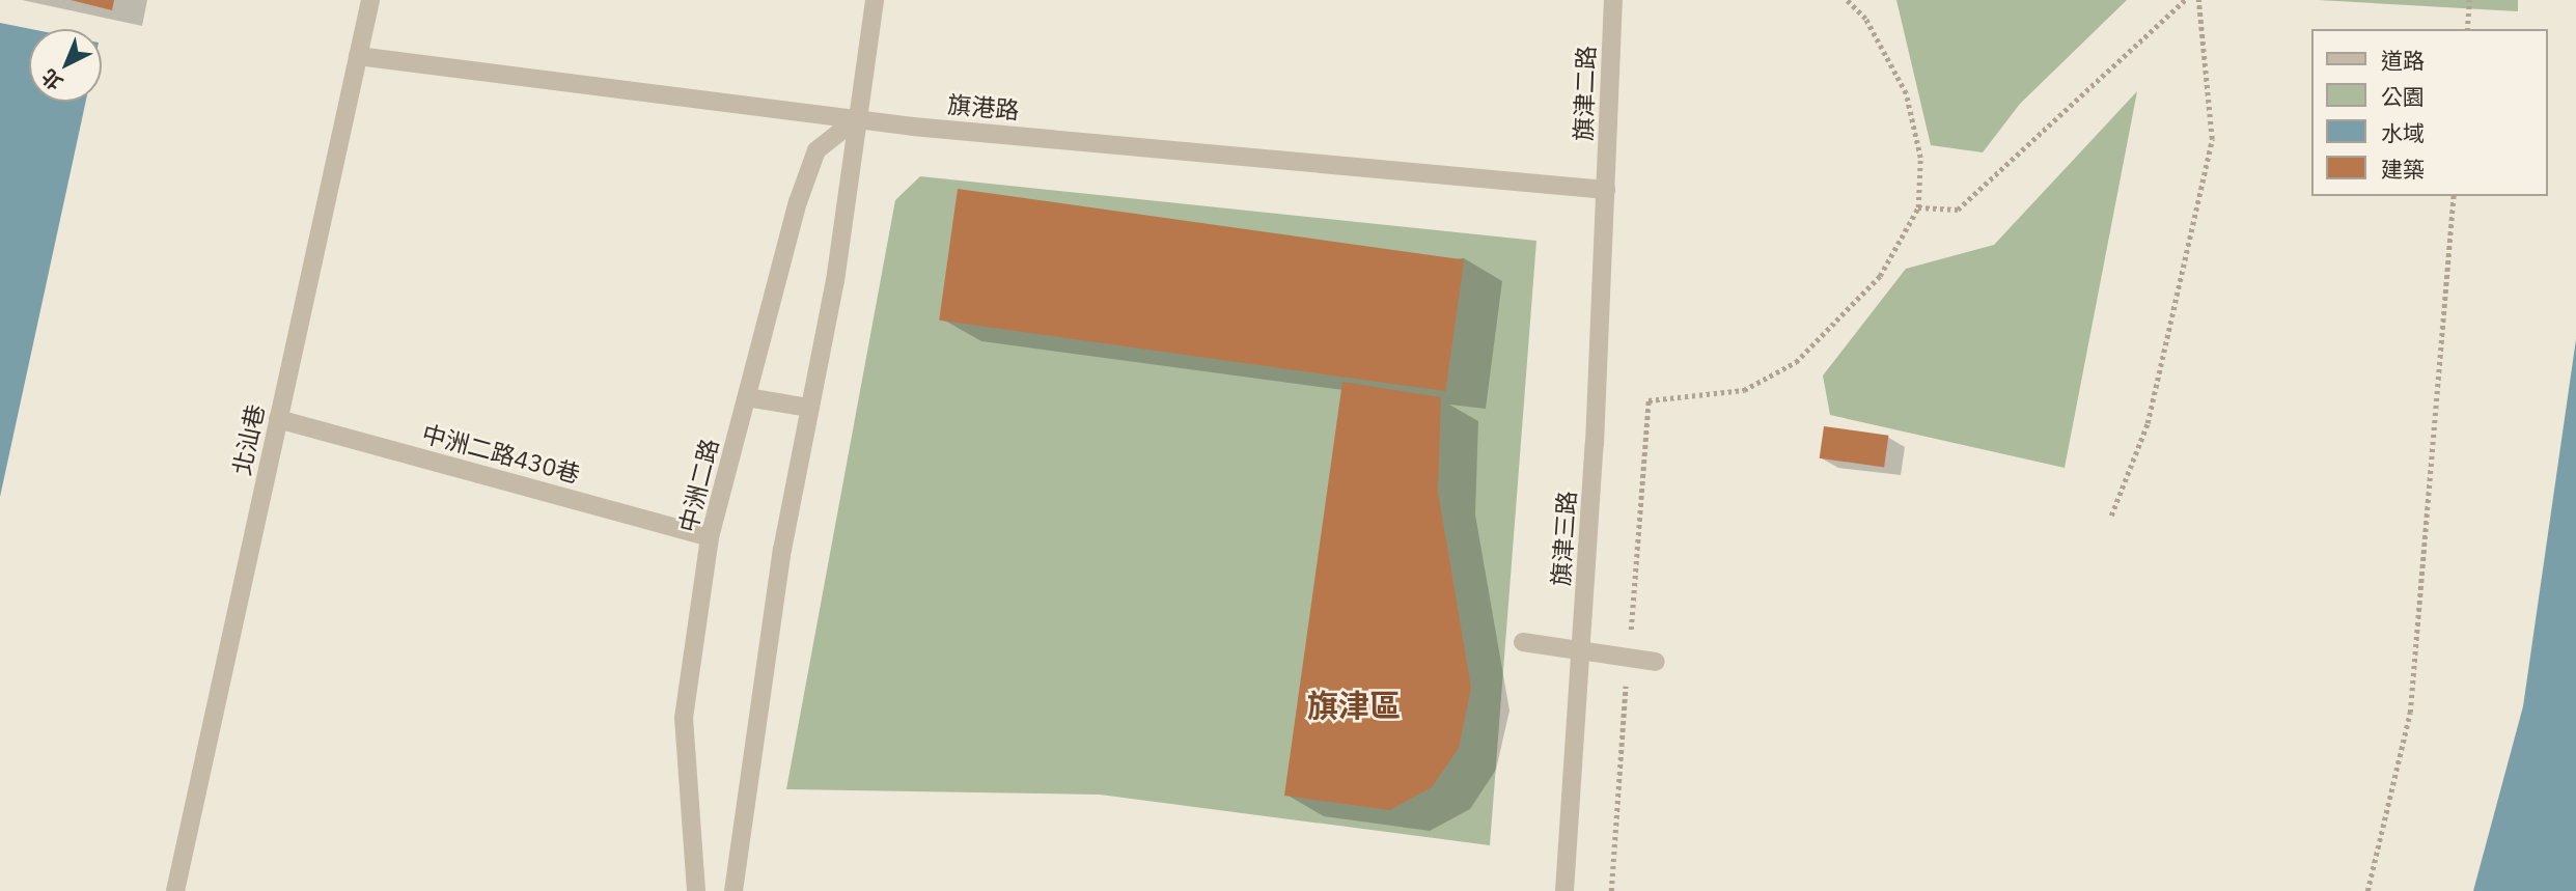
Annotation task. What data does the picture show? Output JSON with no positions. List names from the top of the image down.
{
  "streets": {
    "street": [
      "旗津二路",
      "旗港路",
      "北汕巷",
      "中洲二路430巷",
      "中洲二路",
      "旗津三路"
    ]
  },
  "crossings": [
    ["旗津二路", "旗港路"],
    ["旗津二路", "旗津三路"],
    ["旗港路", "北汕巷"],
    ["旗港路", "中洲二路"],
    ["旗港路", "旗津三路"],
    ["北汕巷", "中洲二路430巷"],
    ["中洲二路430巷", "中洲二路"]
  ],
  "districts": ["旗津區"],
  "legend": [
    "道路",
    "公園",
    "水域",
    "建築"
  ],
  "north": "bottom left"
}
